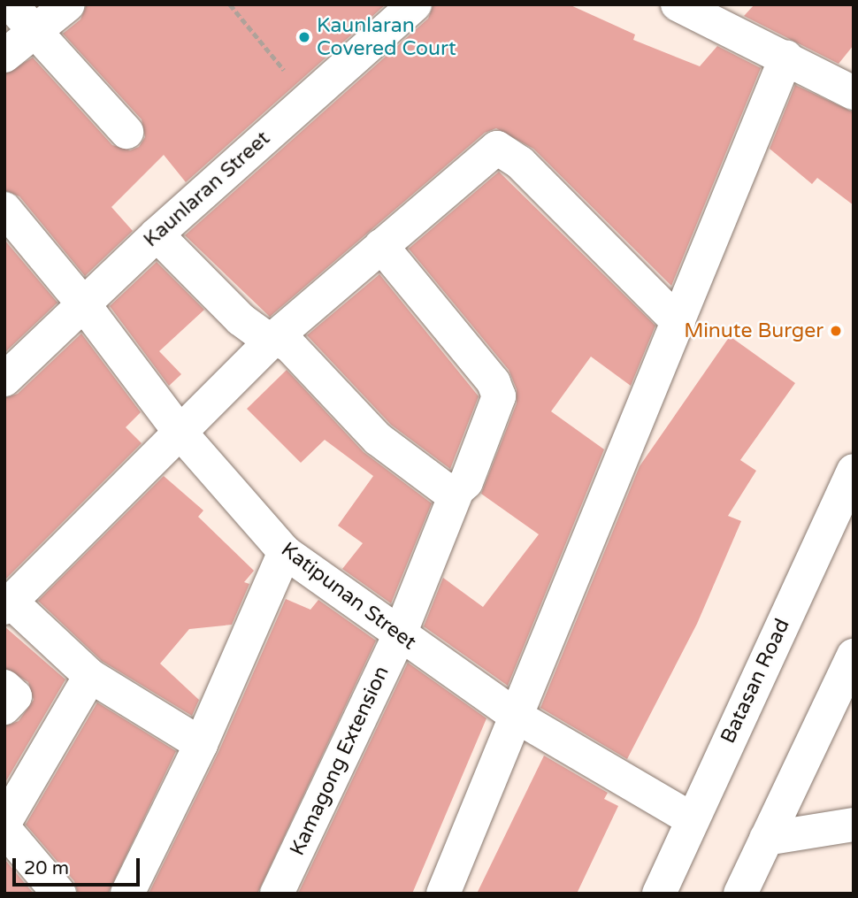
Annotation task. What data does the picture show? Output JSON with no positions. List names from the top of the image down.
{
  "streets": {
    "street": [
      "Kaunlaran Street",
      "Katipunan Street",
      "Batasan Road",
      "Kamagong Extension"
    ]
  },
  "crossings": [
    ["Kaunlaran Street", "Katipunan Street"],
    ["Katipunan Street", "Batasan Road"],
    ["Katipunan Street", "Kamagong Extension"]
  ],
  "places": ["Kaunlaran Covered Court", "Minute Burger"],
  "scale_bar": "20 m"
}
